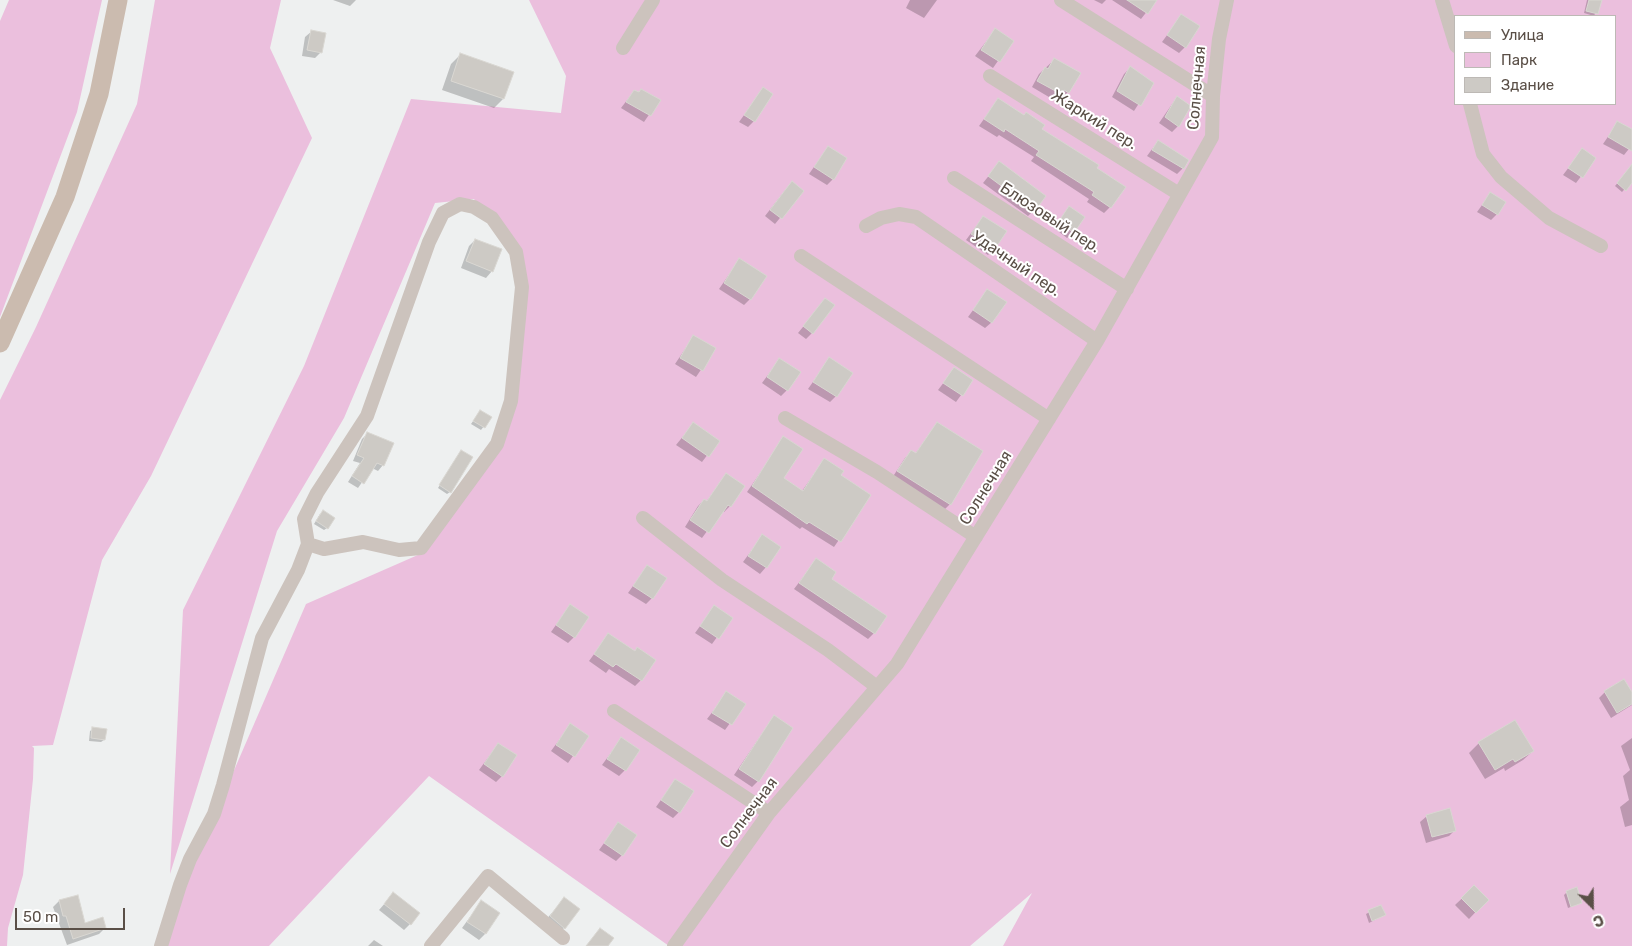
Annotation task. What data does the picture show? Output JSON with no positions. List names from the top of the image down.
{
  "streets": {
    "street": [
      "Солнечная",
      "Жаркий пер.",
      "Блюзовый пер.",
      "Удачный пер."
    ]
  },
  "crossings": [
    ["Солнечная", "Жаркий пер."],
    ["Солнечная", "Блюзовый пер."],
    ["Солнечная", "Удачный пер."]
  ],
  "legend": ["Улица", "Парк", "Здание"],
  "scale_bar": "50 m",
  "north": "bottom right"
}
